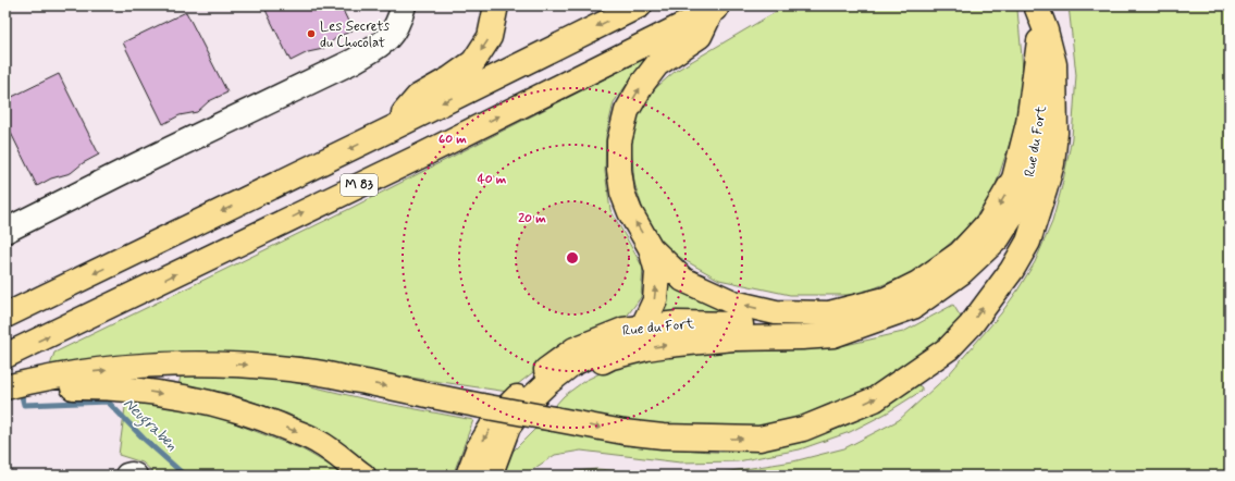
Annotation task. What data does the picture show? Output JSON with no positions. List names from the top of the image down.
{
  "streets": {
    "main road": ["Rue du Fort", "M 83"]
  },
  "water": ["Neugraben"],
  "places": ["Les Secrets du Chocolat"],
  "rings": ["60 m", "40 m", "20 m"]
}
